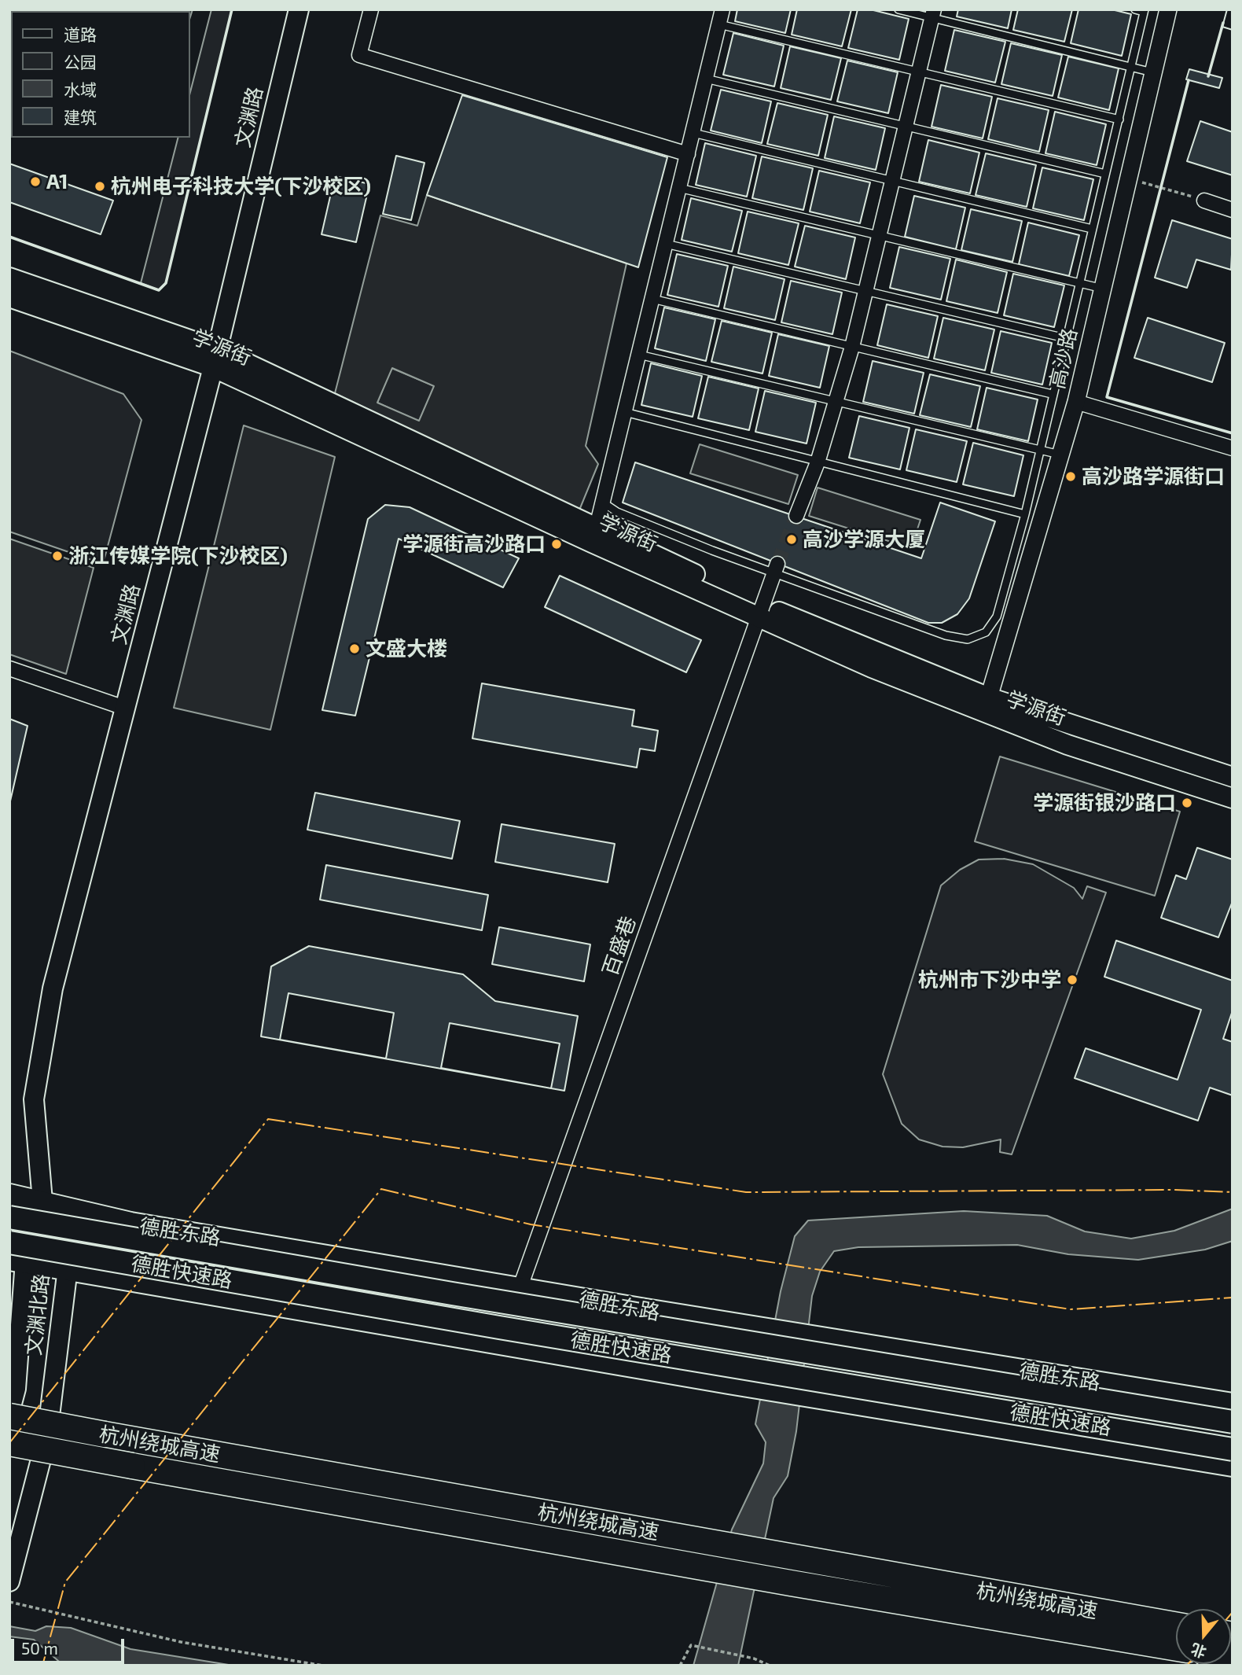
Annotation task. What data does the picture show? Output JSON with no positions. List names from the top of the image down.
{
  "streets": {
    "highway": ["杭州绕城高速"],
    "main road": [
      "文渊路",
      "学源街",
      "德胜东路",
      "德胜快速路",
      "文渊北路"
    ],
    "street": ["高沙路", "百盛巷"]
  },
  "crossings": [
    ["文渊路", "学源街"],
    ["文渊路", "德胜东路"],
    ["文渊路", "文渊北路"],
    ["学源街", "高沙路"],
    ["学源街", "百盛巷"],
    ["百盛巷", "德胜东路"],
    ["德胜东路", "文渊北路"],
    ["文渊北路", "杭州绕城高速"]
  ],
  "places": [
    "A1",
    "杭州电子科技大学(下沙校区)",
    "高沙路学源街口",
    "高沙学源大厦",
    "学源街高沙路口",
    "浙江传媒学院(下沙校区)",
    "文盛大楼",
    "学源街银沙路口",
    "杭州市下沙中学"
  ],
  "legend": [
    "道路",
    "公园",
    "水域",
    "建筑"
  ],
  "scale_bar": "50 m",
  "north": "bottom"
}
